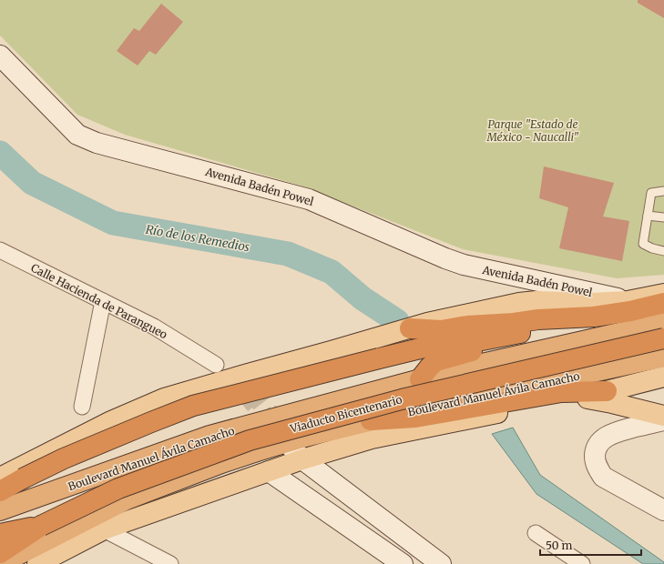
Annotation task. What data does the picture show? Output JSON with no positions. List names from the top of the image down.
{
  "streets": {
    "highway": ["Boulevard Manuel Ávila Camacho", "Viaducto Bicentenario"],
    "main road": ["Avenida Badén Powel"],
    "street": ["Calle Hacienda de Parangueo"]
  },
  "water": ["Río de los Remedios"],
  "parks": ["Parque \"Estado de México - Naucalli\""],
  "scale_bar": "50 m"
}
